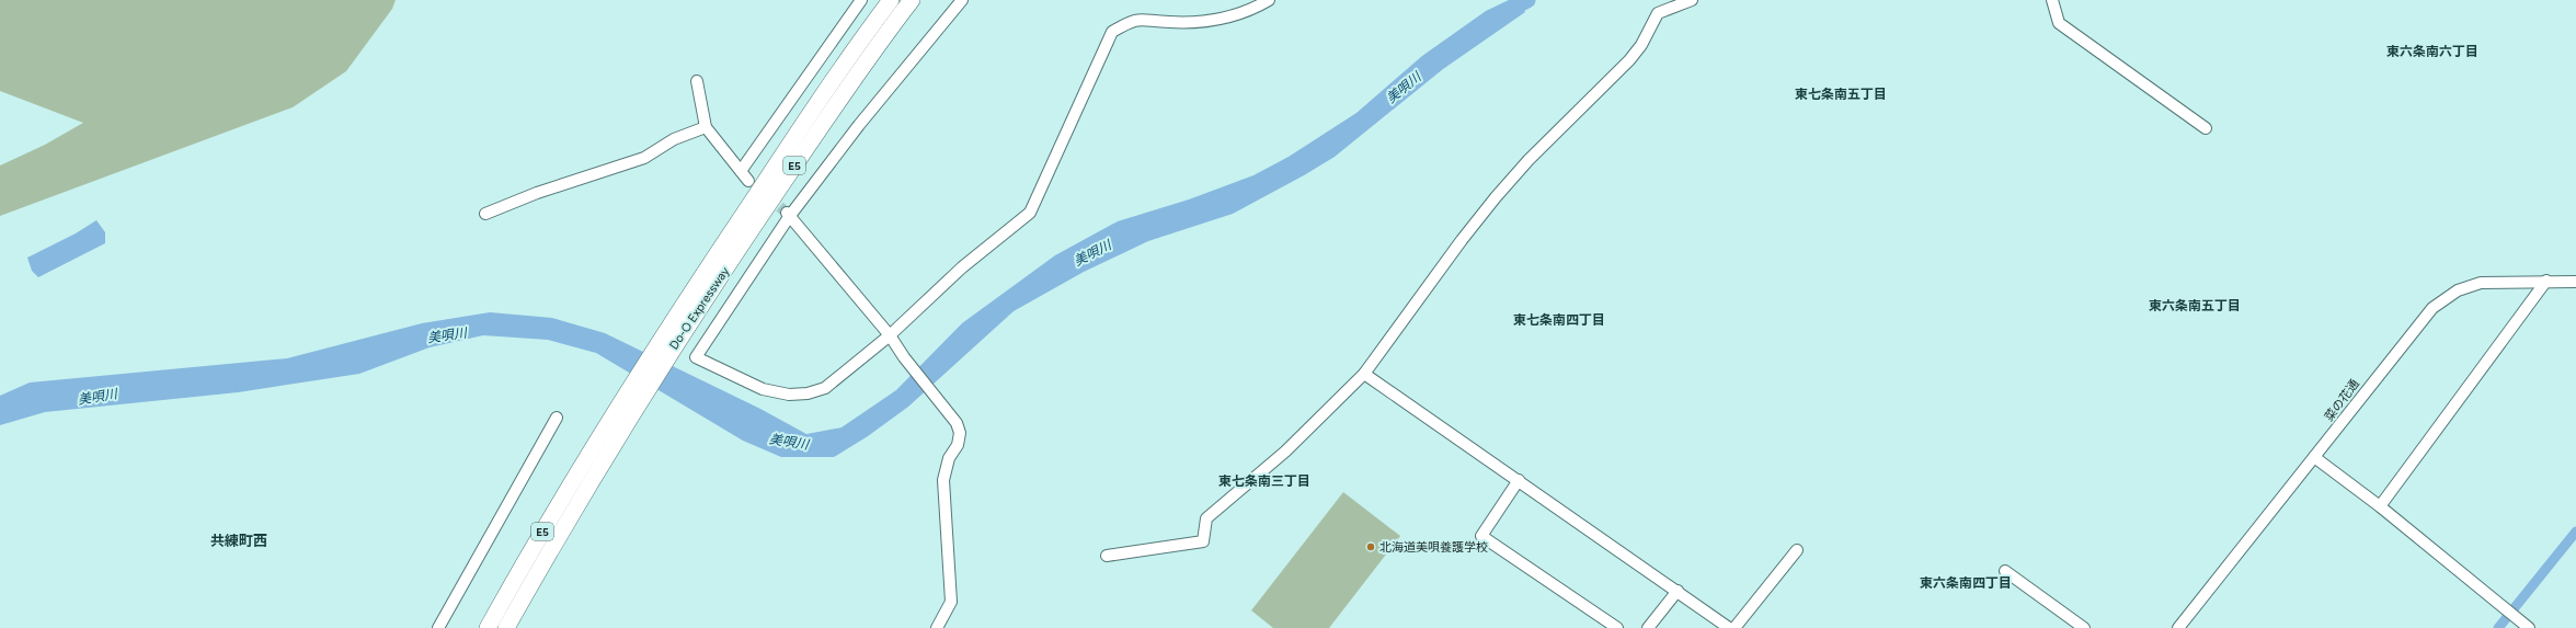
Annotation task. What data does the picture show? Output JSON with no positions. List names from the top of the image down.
{
  "streets": {
    "highway": ["E5", "Do-O Expressway"],
    "street": ["菜の花通"]
  },
  "districts": [
    "東六条南六丁目",
    "東七条南五丁目",
    "東六条南五丁目",
    "東七条南四丁目",
    "東七条南三丁目",
    "共練町西",
    "東六条南四丁目"
  ],
  "water": ["美唄川"],
  "places": ["北海道美唄養護学校"]
}
